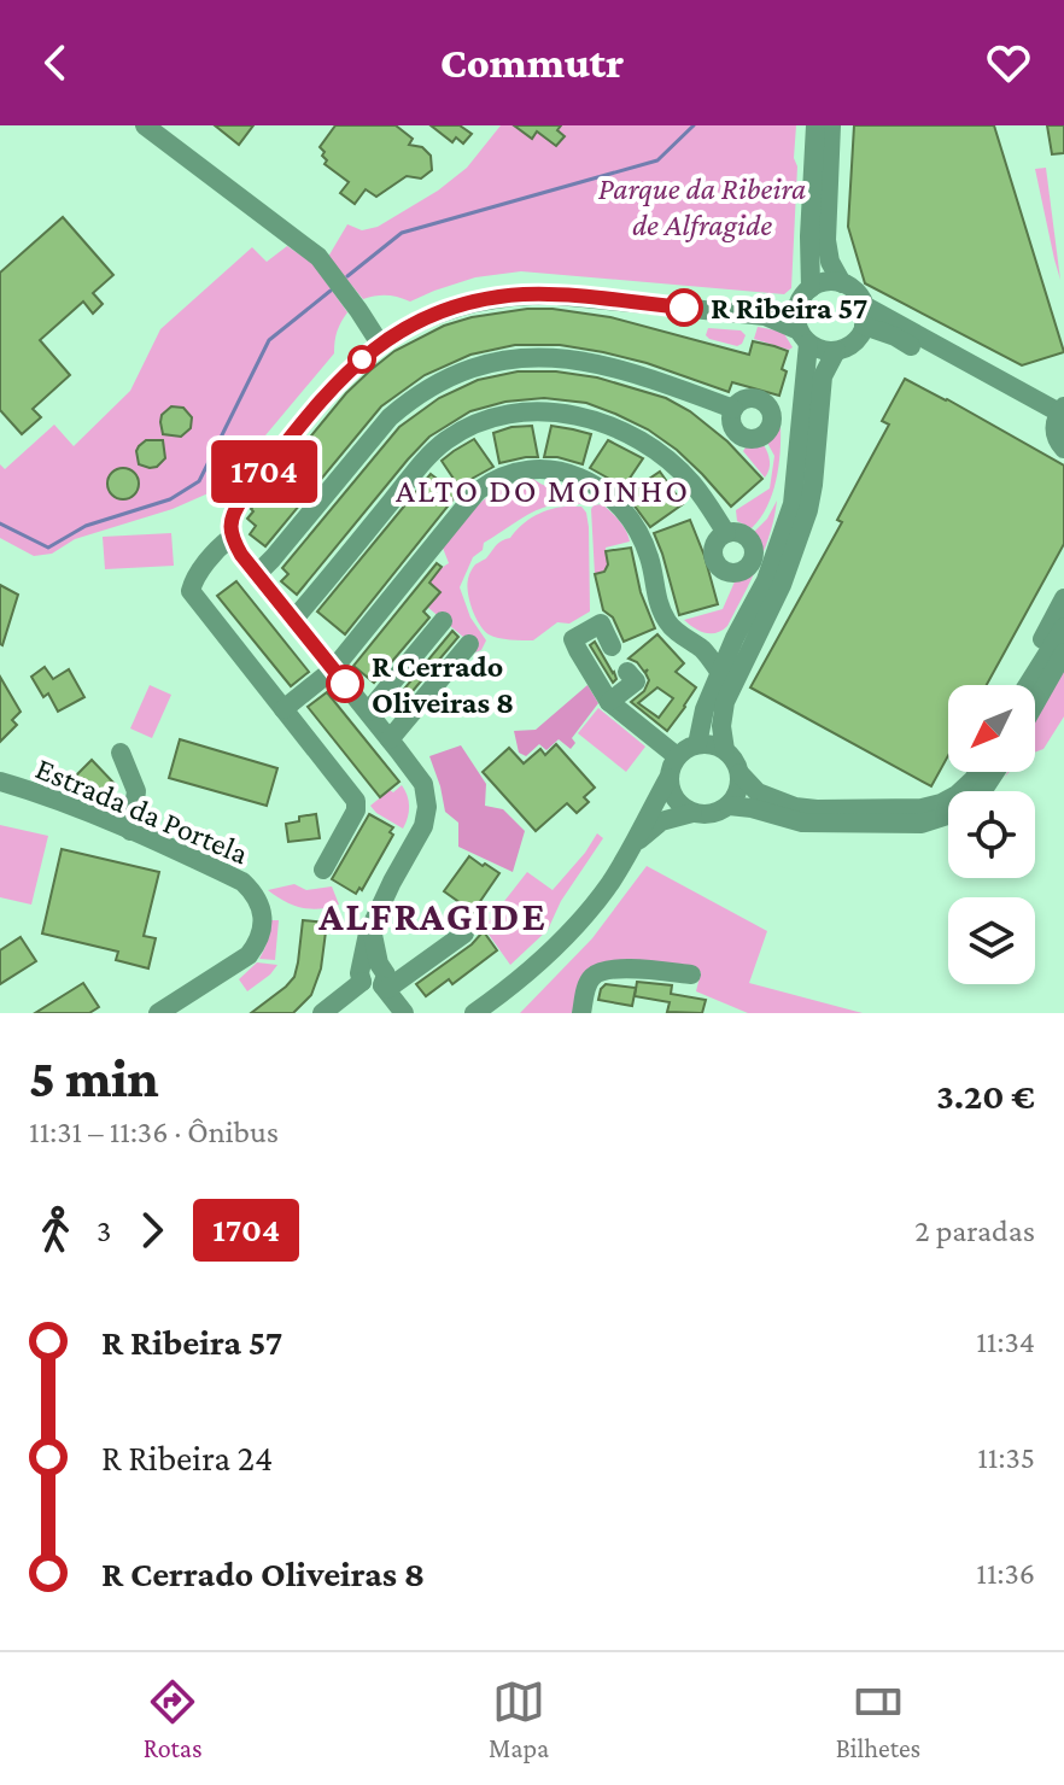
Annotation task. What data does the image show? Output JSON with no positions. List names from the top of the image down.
{
  "streets": {
    "street": ["Estrada da Portela"]
  },
  "districts": ["ALTO DO MOINHO", "ALFRAGIDE"],
  "parks": ["Parque da Ribeira de Alfragide"],
  "places": ["R Ribeira 57", "R Cerrado Oliveiras 8"],
  "lines": ["bus line 1704"],
  "north": "bottom left",
  "page": {
    "header": "Commutr",
    "on_map": "1704",
    "heading": ["5 min", "11:31 – 11:36 · Ônibus", "3.20 €"],
    "legs": ["3", "1704", "2 paradas"],
    "list": [
      {
        "name": "R Ribeira 57",
        "value": "11:34"
      },
      {
        "name": "R Ribeira 24",
        "value": "11:35"
      },
      {
        "name": "R Cerrado Oliveiras 8",
        "value": "11:36"
      }
    ],
    "tabs": ["Rotas", "Mapa", "Bilhetes"]
  }
}
